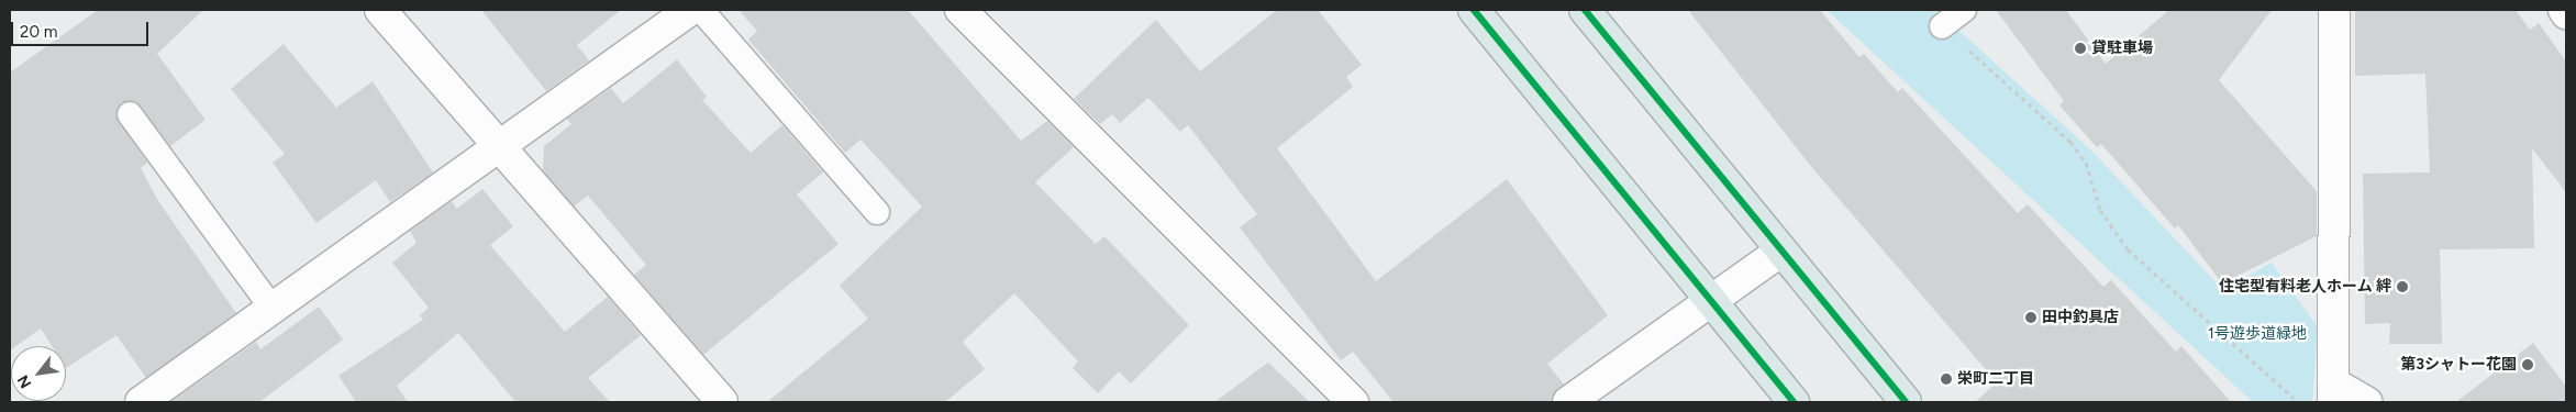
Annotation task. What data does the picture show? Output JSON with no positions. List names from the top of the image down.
{
  "parks": ["1号遊歩道緑地"],
  "places": [
    "貸駐車場",
    "住宅型有料老人ホーム 絆",
    "田中釣具店",
    "第3シャトー花園",
    "栄町二丁目"
  ],
  "scale_bar": "20 m",
  "north": "bottom left"
}
